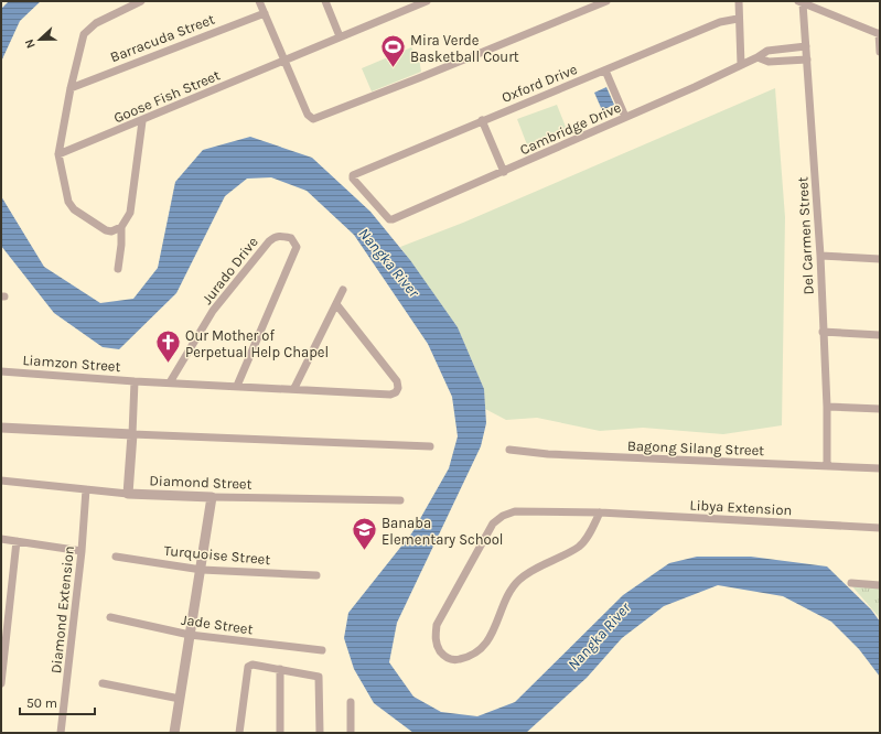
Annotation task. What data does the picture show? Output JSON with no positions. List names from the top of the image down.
{
  "streets": {
    "street": [
      "Barracuda Street",
      "Oxford Drive",
      "Goose Fish Street",
      "Cambridge Drive",
      "Del Carmen Street",
      "Jurado Drive",
      "Liamzon Street",
      "Bagong Silang Street",
      "Diamond Street",
      "Libya Extension",
      "Turquoise Street",
      "Diamond Extension",
      "Jade Street"
    ]
  },
  "crossings": [
    ["Oxford Drive", "Cambridge Drive"],
    ["Cambridge Drive", "Del Carmen Street"],
    ["Del Carmen Street", "Bagong Silang Street"],
    ["Liamzon Street", "Diamond Street"],
    ["Diamond Street", "Diamond Extension"]
  ],
  "water": ["Nangka River"],
  "places": {
    "sports": ["Mira Verde Basketball Court"],
    "church": ["Our Mother of Perpetual Help Chapel"],
    "school or university": ["Banaba Elementary School"]
  },
  "scale_bar": "50 m",
  "north": "left"
}
